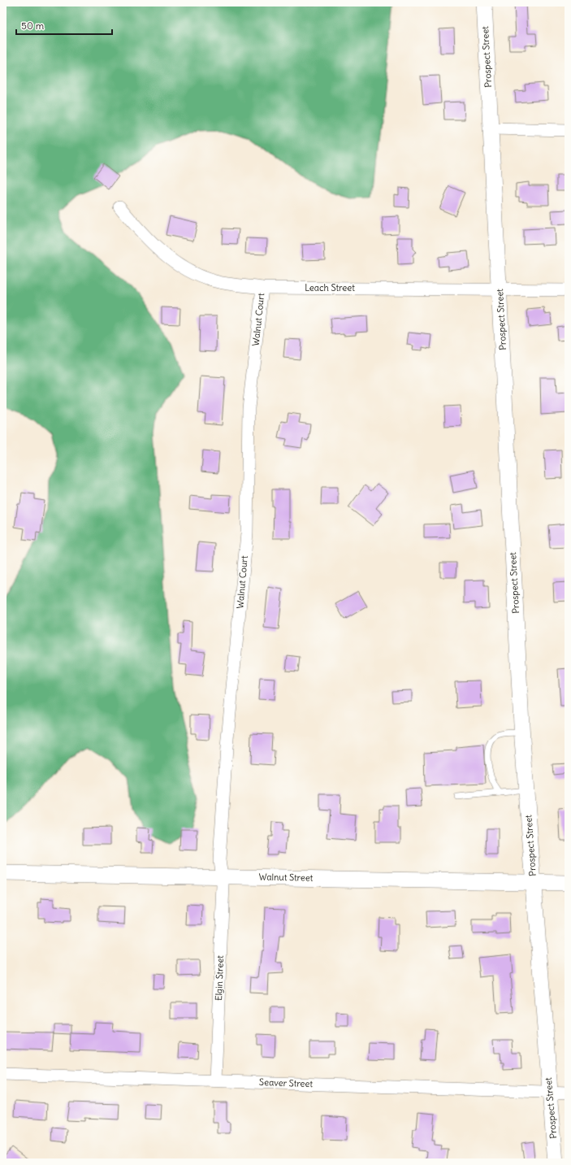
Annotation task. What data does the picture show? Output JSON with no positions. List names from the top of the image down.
{
  "streets": {
    "street": [
      "Prospect Street",
      "Leach Street",
      "Walnut Court",
      "Walnut Street",
      "Elgin Street",
      "Seaver Street"
    ]
  },
  "crossings": [
    ["Prospect Street", "Leach Street"],
    ["Prospect Street", "Walnut Street"],
    ["Prospect Street", "Seaver Street"],
    ["Leach Street", "Walnut Court"],
    ["Walnut Court", "Walnut Street"],
    ["Walnut Court", "Elgin Street"],
    ["Walnut Street", "Elgin Street"],
    ["Elgin Street", "Seaver Street"]
  ],
  "scale_bar": "50 m"
}
